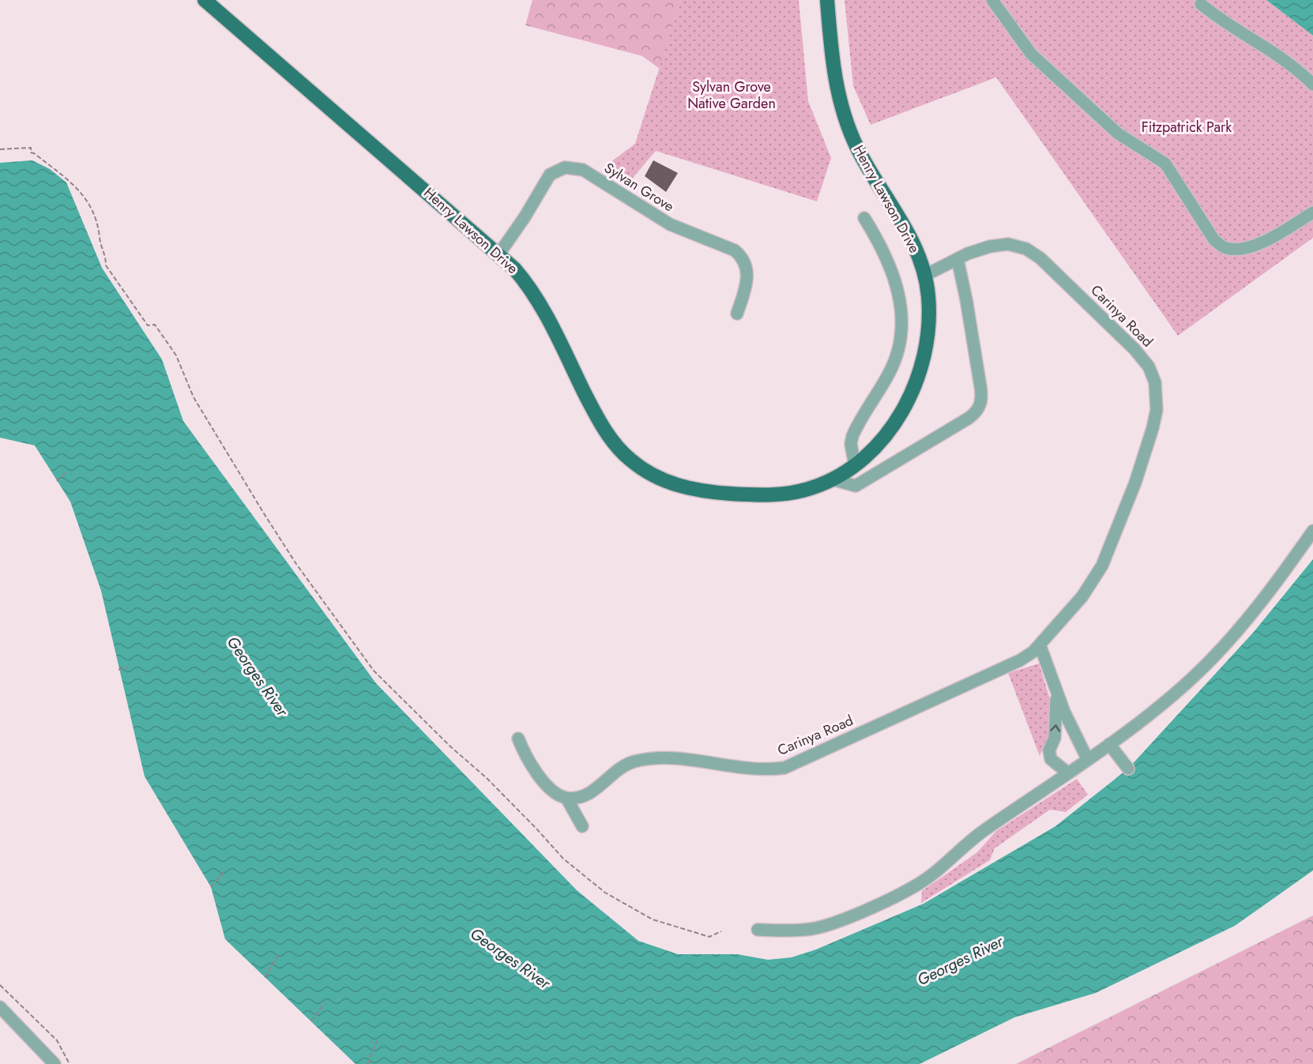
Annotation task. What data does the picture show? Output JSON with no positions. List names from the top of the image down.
{
  "streets": {
    "main road": ["Henry Lawson Drive"],
    "street": ["Sylvan Grove", "Carinya Road"]
  },
  "crossings": [
    ["Sylvan Grove", "Henry Lawson Drive"],
    ["Henry Lawson Drive", "Carinya Road"]
  ],
  "water": ["Georges River"],
  "parks": ["Sylvan Grove Native Garden", "Fitzpatrick Park"]
}
